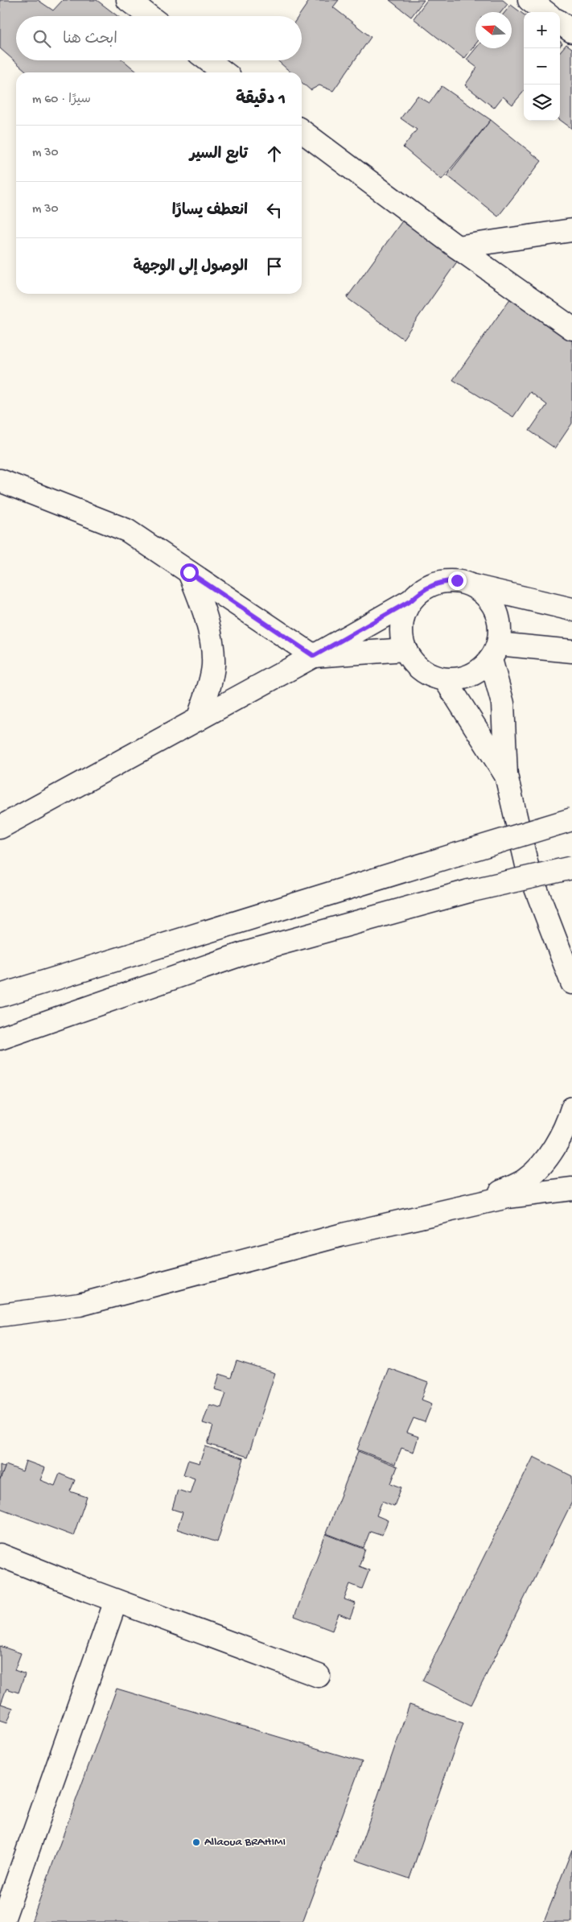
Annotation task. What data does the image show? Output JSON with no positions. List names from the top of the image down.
{
  "places": ["Allaoua BRAHIMI"],
  "north": "left",
  "page": {
    "map_buttons": ["+", "−"],
    "search": "ابحث هنا",
    "heading": ["1 دقيقة", "سيرًا · 60 m"],
    "list": [
      ["تابع السير", "30 m"],
      ["انعطف يسارًا", "30 m"],
      "الوصول إلى الوجهة"
    ]
  }
}
